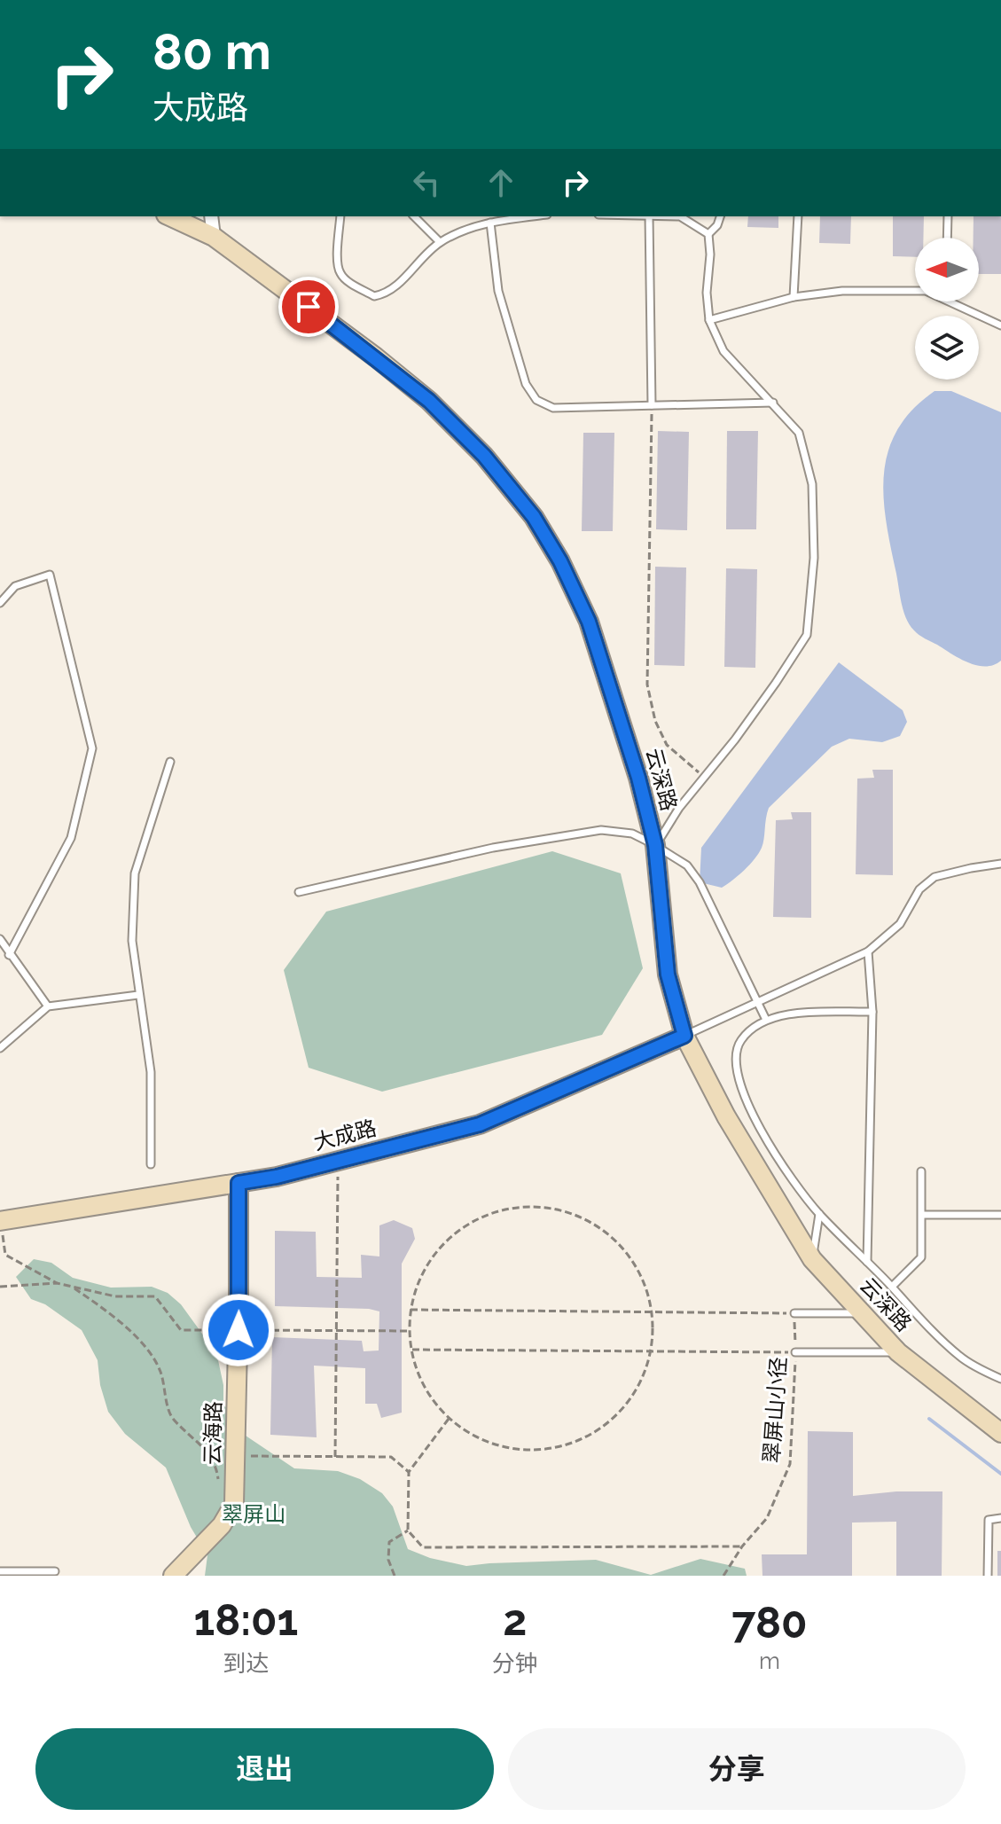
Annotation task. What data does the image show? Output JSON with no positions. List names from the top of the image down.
{
  "streets": {
    "street": ["云深路", "大成路", "云海路"],
    "path": ["翠屏山小径"]
  },
  "crossings": [
    ["云深路", "大成路"],
    ["大成路", "云海路"]
  ],
  "parks": ["翠屏山"],
  "north": "left",
  "page": {
    "turn": ["80 m", "大成路"],
    "eta": [
      "18:01",
      "到达",
      "2",
      "分钟",
      "780",
      "m"
    ],
    "buttons": ["退出", "分享"]
  }
}
